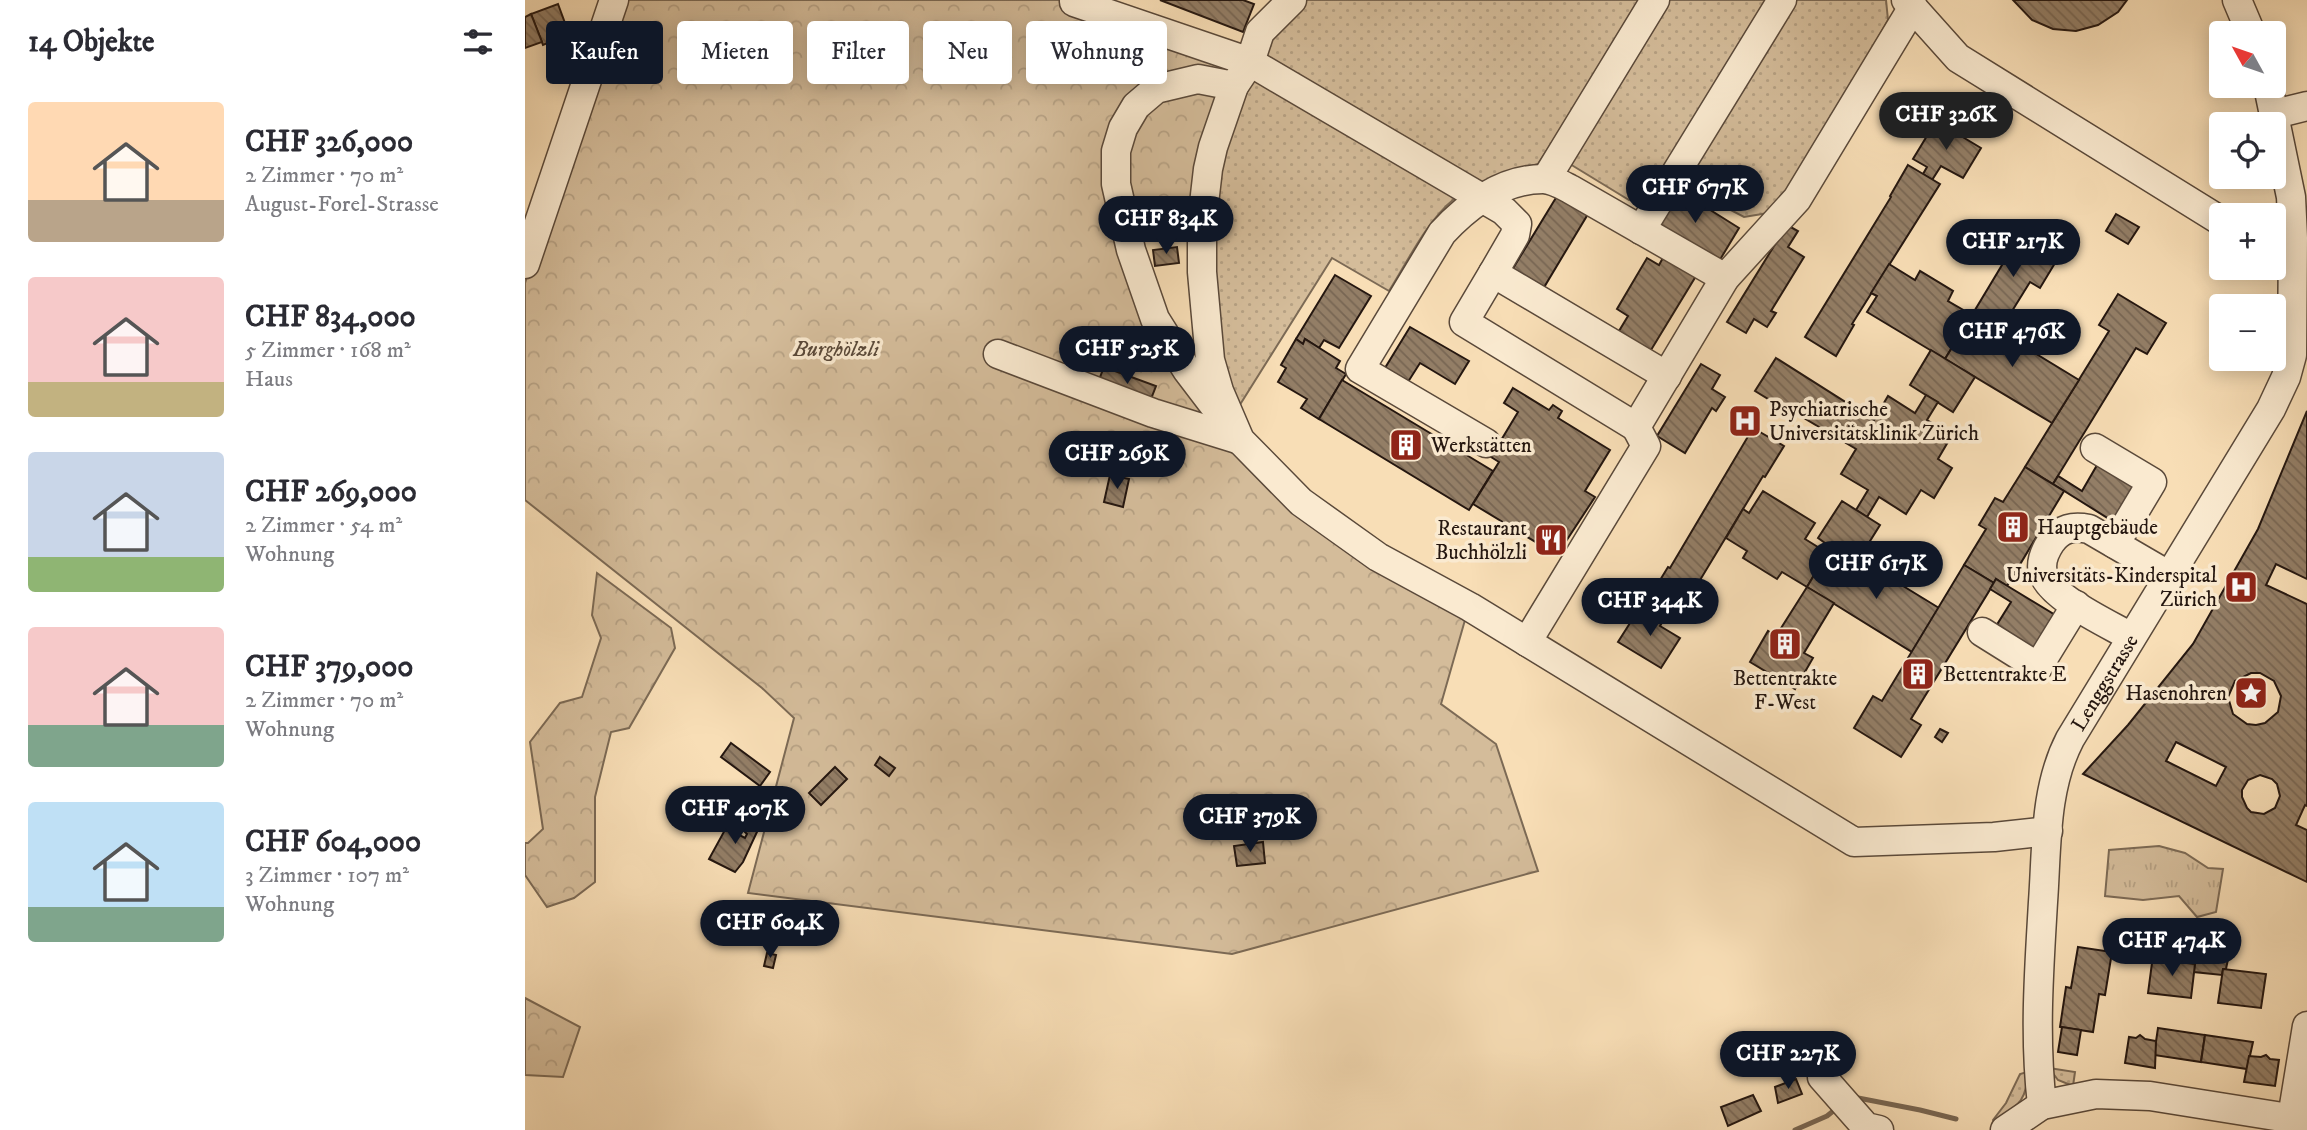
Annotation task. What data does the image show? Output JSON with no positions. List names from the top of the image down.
{
  "streets": {
    "street": ["Lenggstrasse"]
  },
  "parks": ["Burghölzli"],
  "places": {
    "hospital": ["Psychiatrische Universitätsklinik Zürich", "Universitäts-Kinderspital Zürich"],
    "building": [
      "Werkstätten",
      "Hauptgebäude",
      "Bettentrakte F-West",
      "Bettentrakte E"
    ],
    "restaurant": ["Restaurant Buchhölzli"],
    "place": ["Hasenohren"]
  },
  "north": "top left",
  "page": {
    "heading": "14 Objekte",
    "map_buttons": ["+", "−"],
    "chip": [
      "Kaufen",
      "Mieten",
      "Filter",
      "Neu",
      "Wohnung"
    ],
    "list": [
      {
        "name": "CHF 326,000",
        "note": "2 Zimmer · 70 m² · August-Forel-Strasse"
      },
      {
        "name": "CHF 834,000",
        "note": "5 Zimmer · 168 m² · Haus"
      },
      {
        "name": "CHF 269,000",
        "note": "2 Zimmer · 54 m² · Wohnung"
      },
      {
        "name": "CHF 379,000",
        "note": "2 Zimmer · 70 m² · Wohnung"
      },
      {
        "name": "CHF 604,000",
        "note": "3 Zimmer · 107 m² · Wohnung"
      }
    ],
    "price": [
      "CHF 326K",
      "CHF 677K",
      "CHF 834K",
      "CHF 217K",
      "CHF 476K",
      "CHF 525K",
      "CHF 269K",
      "CHF 617K",
      "CHF 344K",
      "CHF 407K",
      "CHF 379K",
      "CHF 604K",
      "CHF 474K",
      "CHF 227K"
    ]
  }
}
